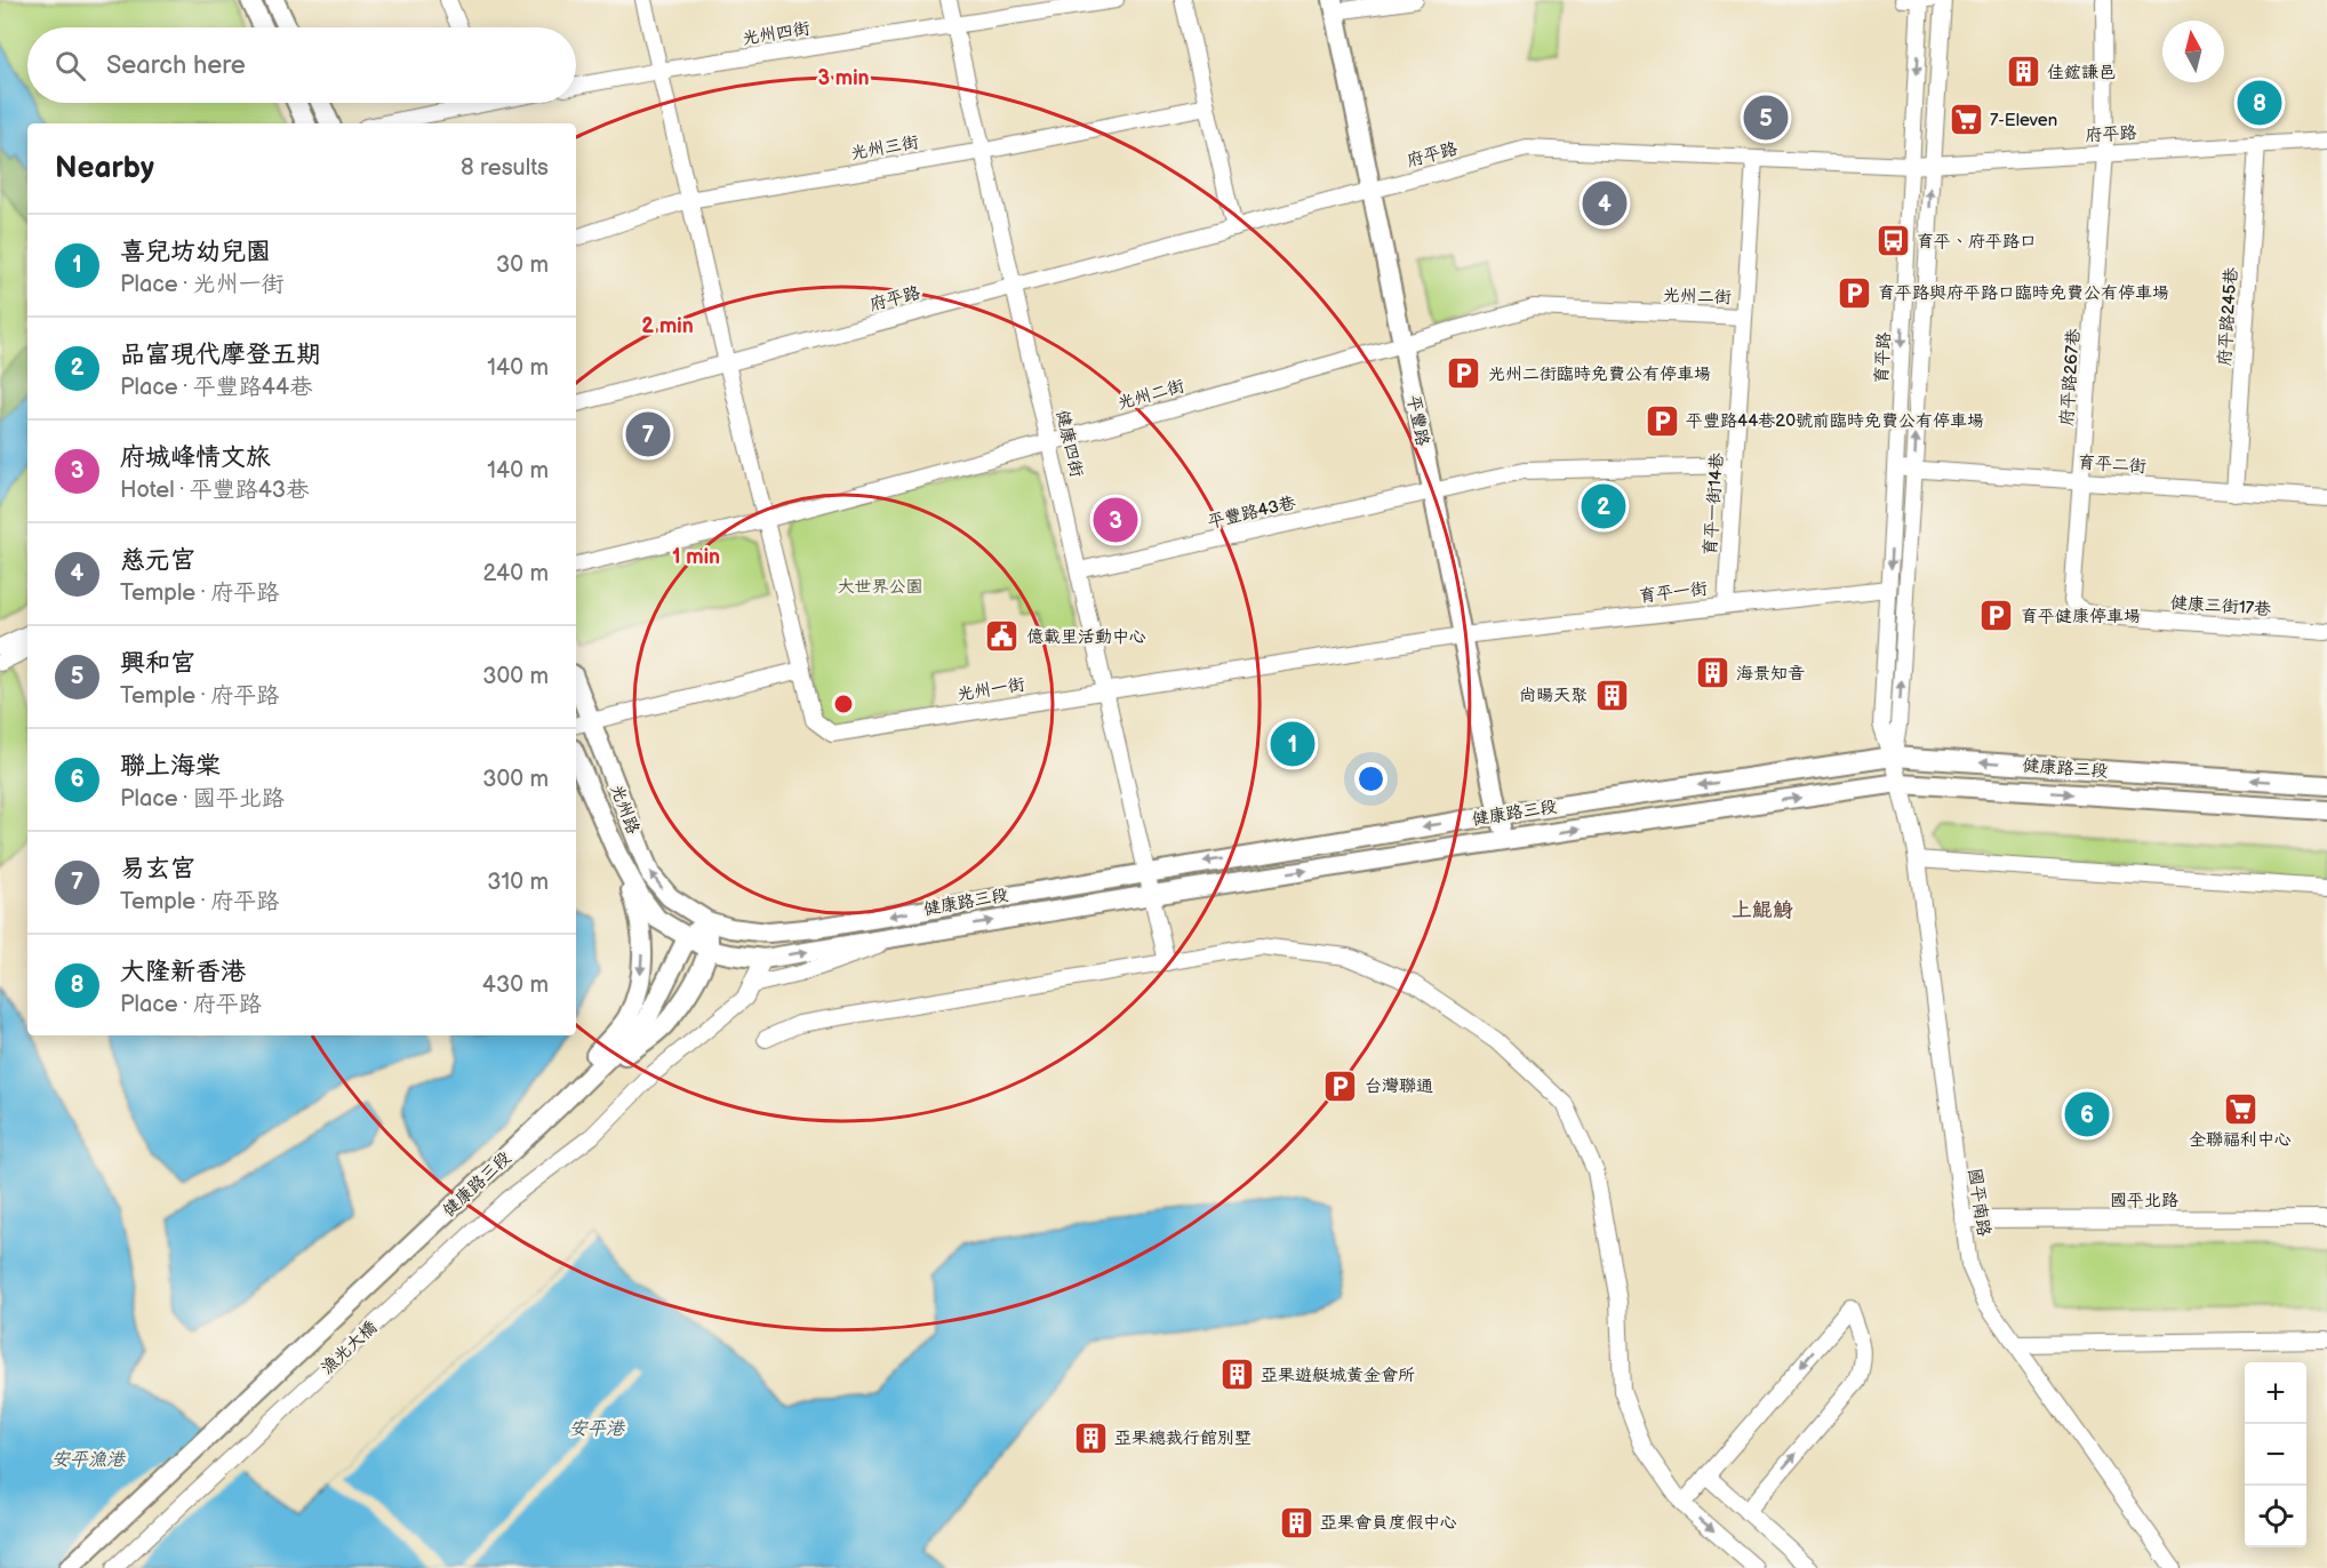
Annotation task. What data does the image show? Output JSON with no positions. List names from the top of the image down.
{
  "streets": {
    "street": [
      "光州四街",
      "府平路",
      "光州三街",
      "光州二街",
      "府平路245巷",
      "育平路",
      "府平路267巷",
      "平豐路",
      "健康四街",
      "育平二街",
      "育平一街14巷",
      "平豐路43巷",
      "育平一街",
      "健康三街17巷",
      "光州一街",
      "健康路三段",
      "光州路",
      "國平北路",
      "國平南路",
      "漁光大橋"
    ]
  },
  "crossings": [
    ["光州四街", "健康四街"],
    ["光州四街", "光州一街"],
    ["府平路", "府平路245巷"],
    ["府平路", "育平路"],
    ["府平路", "府平路267巷"],
    ["府平路", "平豐路"],
    ["府平路", "健康四街"],
    ["府平路", "育平一街14巷"],
    ["府平路", "光州一街"],
    ["光州三街", "健康四街"],
    ["光州三街", "光州一街"],
    ["光州二街", "平豐路"],
    ["光州二街", "健康四街"],
    ["光州二街", "育平一街14巷"],
    ["光州二街", "光州一街"],
    ["府平路245巷", "育平二街"],
    ["育平路", "育平二街"],
    ["育平路", "育平一街"],
    ["育平路", "健康路三段"],
    ["育平路", "國平南路"],
    ["府平路267巷", "育平二街"],
    ["府平路267巷", "健康三街17巷"],
    ["平豐路", "平豐路43巷"],
    ["平豐路", "育平一街"],
    ["平豐路", "光州一街"],
    ["平豐路", "健康路三段"],
    ["健康四街", "平豐路43巷"],
    ["健康四街", "光州一街"],
    ["健康四街", "健康路三段"],
    ["育平二街", "健康三街17巷"],
    ["育平一街14巷", "平豐路43巷"],
    ["育平一街14巷", "育平一街"],
    ["育平一街", "光州一街"],
    ["健康路三段", "光州路"],
    ["健康路三段", "國平南路"],
    ["健康路三段", "漁光大橋"],
    ["國平北路", "國平南路"]
  ],
  "districts": ["上鯤鯓"],
  "water": ["安平港", "安平漁港"],
  "parks": ["大世界公園"],
  "places": {
    "building": [
      "佳鋐謙邑",
      "海景知音",
      "尚暘天聚",
      "亞果遊艇城黃金會所",
      "亞果總裁行館別墅",
      "亞果會員度假中心"
    ],
    "supermarket": ["7-Eleven", "全聯福利中心"],
    "bus stop": ["育平、府平路口"],
    "parking": [
      "育平路與府平路口臨時免費公有停車場",
      "光州二街臨時免費公有停車場",
      "平豐路44巷20號前臨時免費公有停車場",
      "育平健康停車場",
      "台灣聯通"
    ],
    "public building": ["億載里活動中心"]
  },
  "north": "top",
  "page": {
    "search": "Search here",
    "pins": [
      "8",
      "5",
      "4",
      "7",
      "2",
      "3",
      "1",
      "6"
    ],
    "heading": ["Nearby", "8 results"],
    "list": [
      {
        "mark": "1",
        "name": "喜兒坊幼兒園",
        "note": "Place · 光州一街",
        "value": "30 m"
      },
      {
        "mark": "2",
        "name": "品富現代摩登五期",
        "note": "Place · 平豐路44巷",
        "value": "140 m"
      },
      {
        "mark": "3",
        "name": "府城峰情文旅",
        "note": "Hotel · 平豐路43巷",
        "value": "140 m"
      },
      {
        "mark": "4",
        "name": "慈元宮",
        "note": "Temple · 府平路",
        "value": "240 m"
      },
      {
        "mark": "5",
        "name": "興和宮",
        "note": "Temple · 府平路",
        "value": "300 m"
      },
      {
        "mark": "6",
        "name": "聯上海棠",
        "note": "Place · 國平北路",
        "value": "300 m"
      },
      {
        "mark": "7",
        "name": "易玄宮",
        "note": "Temple · 府平路",
        "value": "310 m"
      },
      {
        "mark": "8",
        "name": "大隆新香港",
        "note": "Place · 府平路",
        "value": "430 m"
      }
    ],
    "map_buttons": ["+", "−"]
  },
  "rings": ["3 min", "2 min", "1 min"]
}
